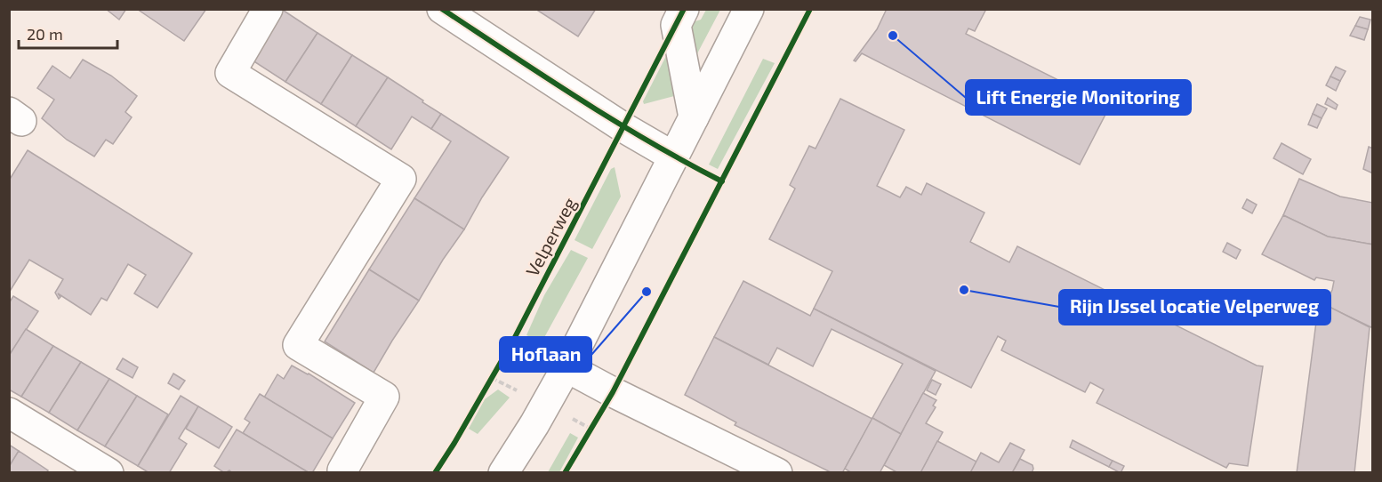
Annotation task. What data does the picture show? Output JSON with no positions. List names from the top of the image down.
{
  "streets": {
    "cycle path": ["Velperweg"]
  },
  "places": ["Lift Energie Monitoring", "Rijn IJssel locatie Velperweg", "Hoflaan"],
  "scale_bar": "20 m"
}
